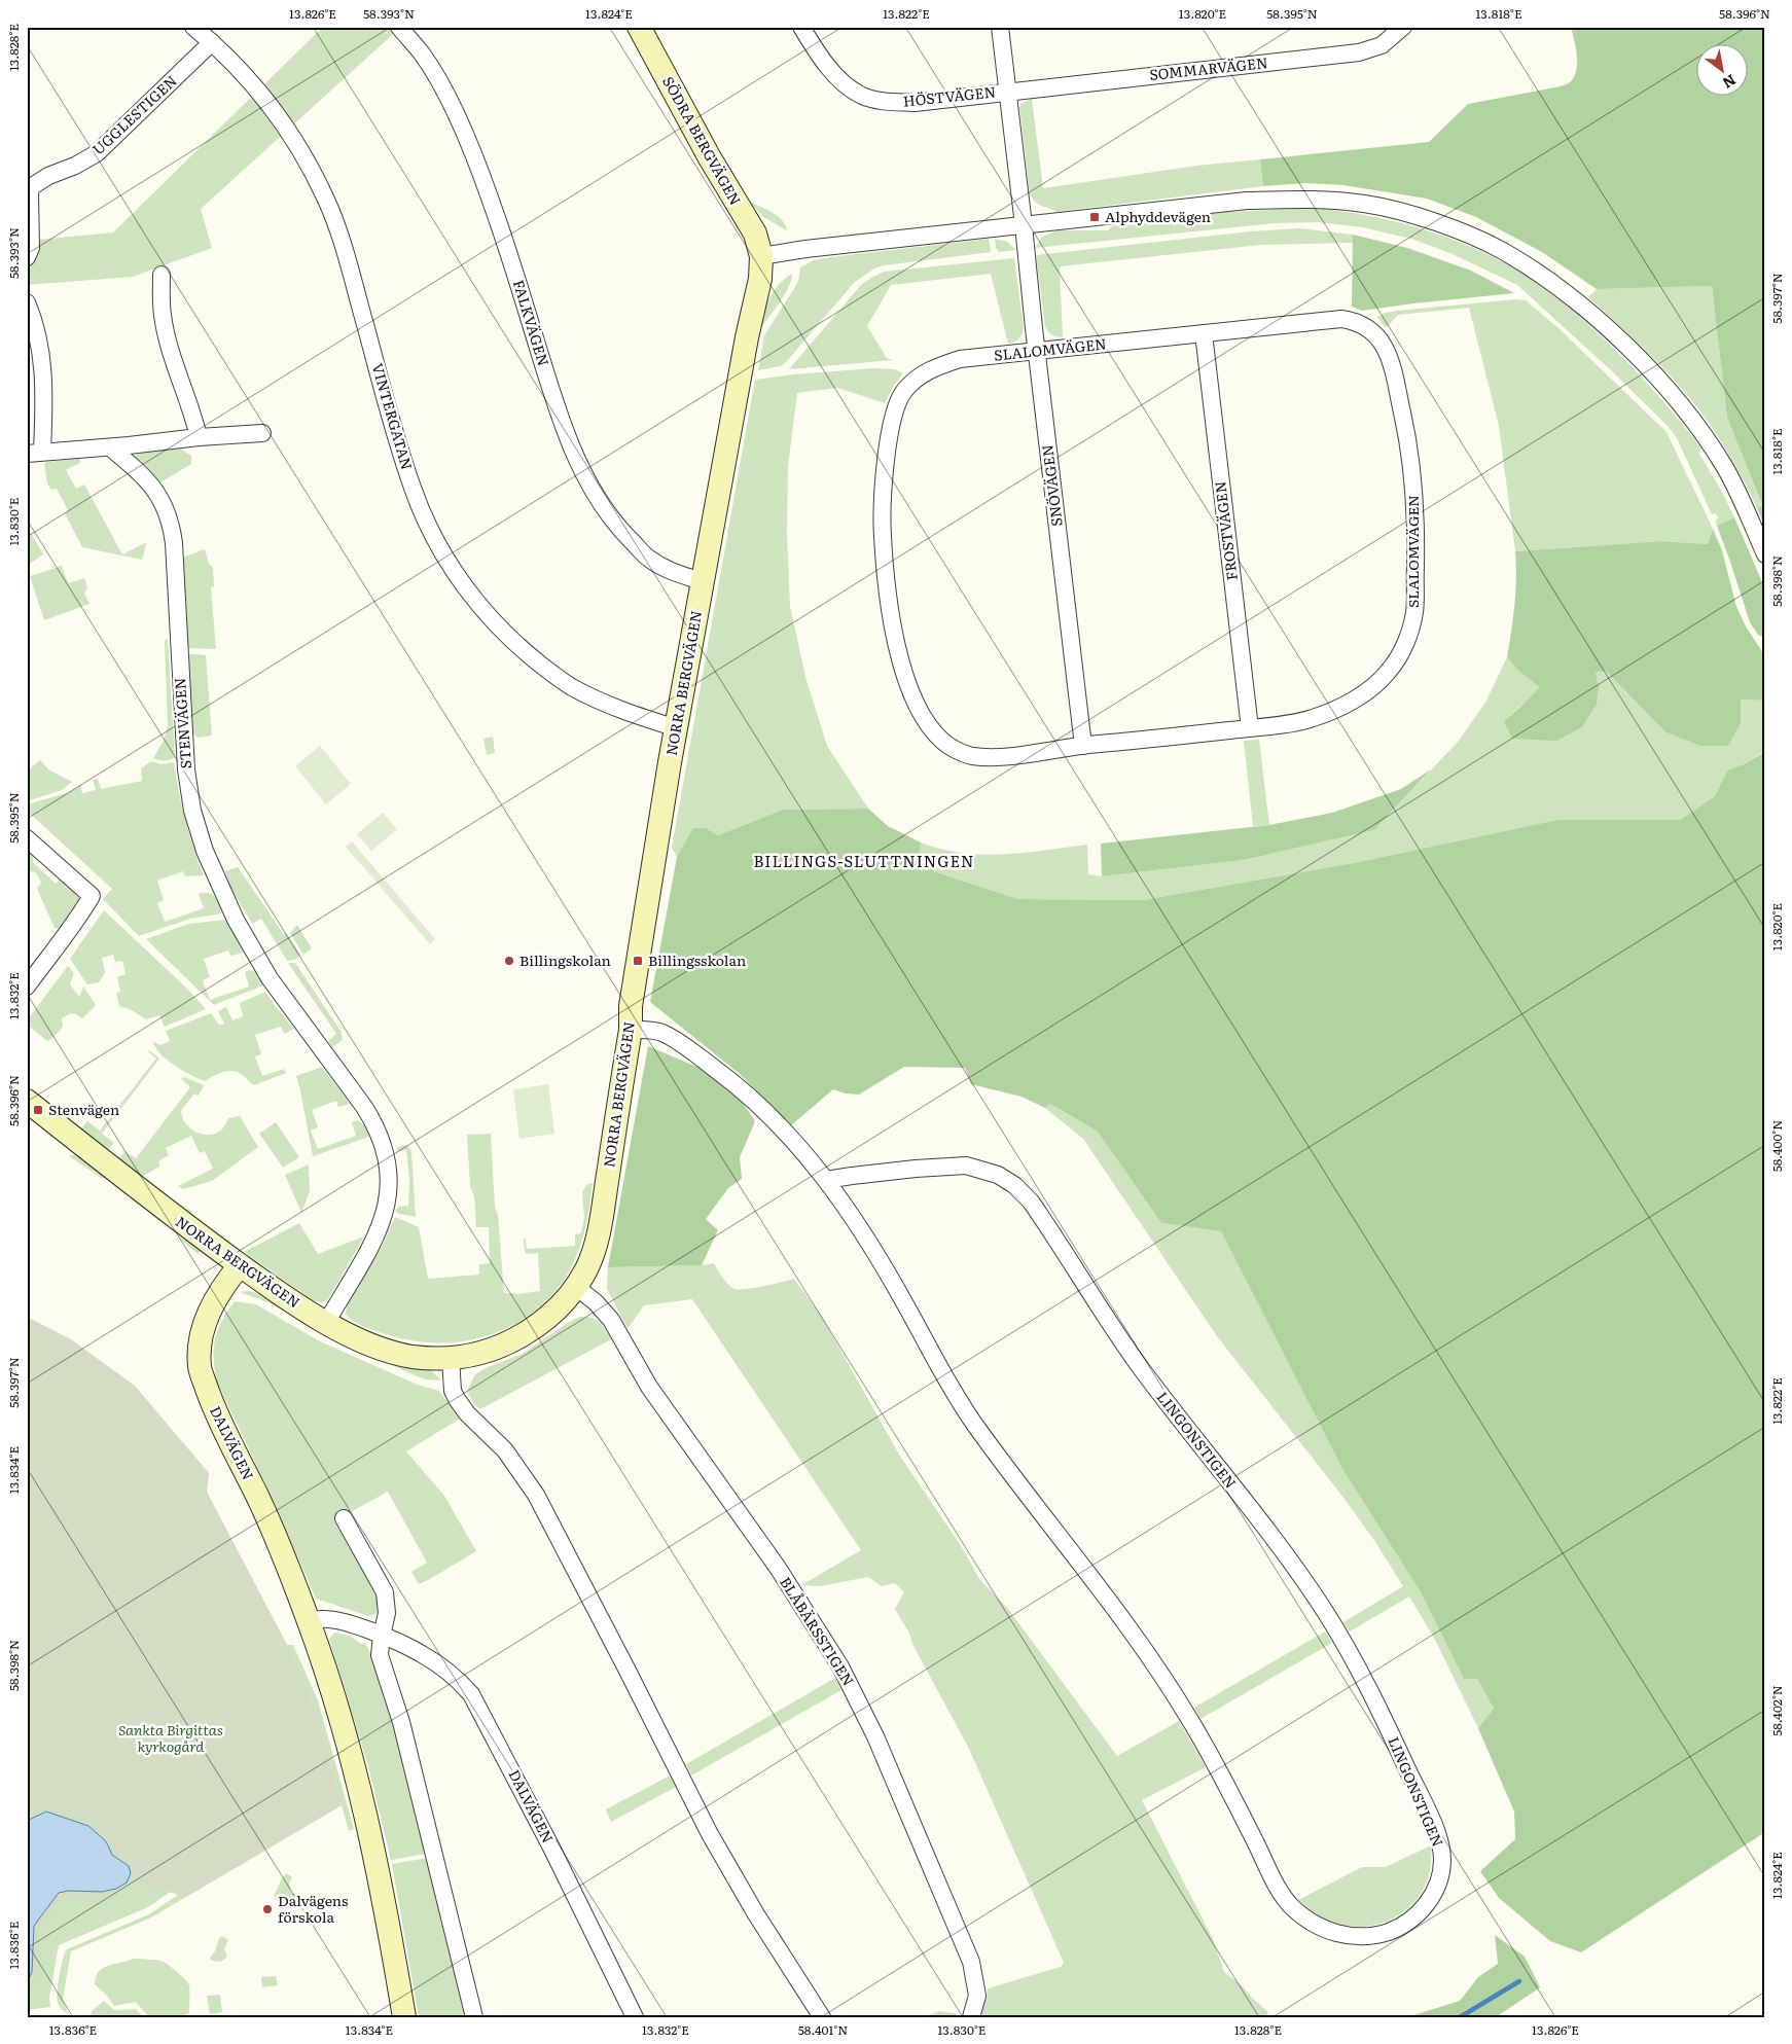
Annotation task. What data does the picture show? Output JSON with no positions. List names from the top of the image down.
{
  "streets": {
    "street": [
      "SOMMARVÄGEN",
      "HÖSTVÄGEN",
      "UGGLESTIGEN",
      "SÖDRA BERGVÄGEN",
      "FALKVÄGEN",
      "SLALOMVÄGEN",
      "VINTERGATAN",
      "SNÖVÄGEN",
      "FROSTVÄGEN",
      "NORRA BERGVÄGEN",
      "STENVÄGEN",
      "LINGONSTIGEN",
      "DALVÄGEN",
      "BLÅBÄRSSTIGEN"
    ]
  },
  "crossings": [
    ["SOMMARVÄGEN", "HÖSTVÄGEN"],
    ["SOMMARVÄGEN", "SNÖVÄGEN"],
    ["HÖSTVÄGEN", "SNÖVÄGEN"],
    ["UGGLESTIGEN", "VINTERGATAN"],
    ["SÖDRA BERGVÄGEN", "NORRA BERGVÄGEN"],
    ["FALKVÄGEN", "NORRA BERGVÄGEN"],
    ["SLALOMVÄGEN", "SNÖVÄGEN"],
    ["SLALOMVÄGEN", "FROSTVÄGEN"],
    ["VINTERGATAN", "NORRA BERGVÄGEN"],
    ["NORRA BERGVÄGEN", "STENVÄGEN"],
    ["NORRA BERGVÄGEN", "LINGONSTIGEN"],
    ["NORRA BERGVÄGEN", "DALVÄGEN"],
    ["NORRA BERGVÄGEN", "BLÅBÄRSSTIGEN"]
  ],
  "districts": ["BILLINGS-SLUTTNINGEN"],
  "parks": ["Sankta Birgittas kyrkogård"],
  "places": {
    "transit": ["Alphyddevägen", "Billingsskolan", "Stenvägen"],
    "other": ["Billingskolan", "Dalvägens förskola"]
  },
  "north": "bottom right",
  "coordinates": [
    "13.826°E",
    "58.393°N",
    "13.824°E",
    "13.822°E",
    "13.820°E",
    "58.395°N",
    "13.818°E",
    "58.396°N",
    "13.828°E",
    "58.397°N",
    "13.830°E",
    "58.398°N",
    "13.832°E",
    "58.400°N",
    "13.834°E",
    "58.402°N",
    "13.836°E",
    "58.401°N"
  ]
}
